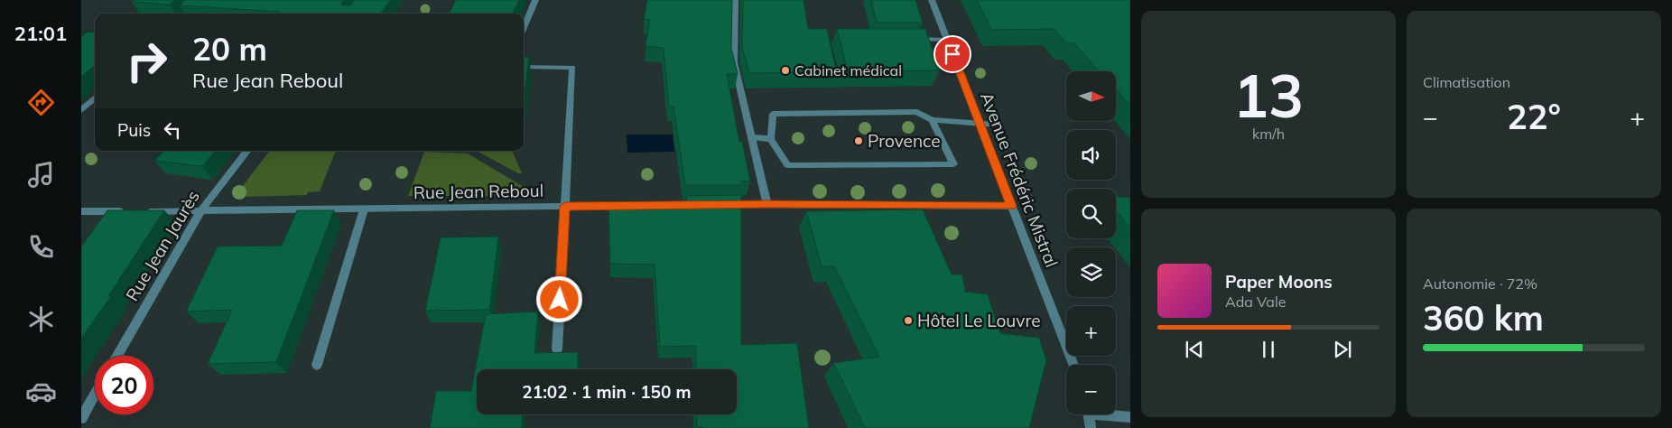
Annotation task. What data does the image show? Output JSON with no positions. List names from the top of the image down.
{
  "streets": {
    "street": ["Avenue Frédéric Mistral", "Rue Jean Reboul", "Rue Jean Jaurès"]
  },
  "crossings": [
    ["Rue Jean Reboul", "Rue Jean Jaurès"]
  ],
  "places": ["Cabinet médical", "Provence", "Hôtel Le Louvre"],
  "north": "right",
  "page": {
    "tabs": "21:01",
    "tile": [
      ["13", "km/h"],
      "Climatisation",
      ["Autonomie · 72%", "360 km"]
    ],
    "turn": ["20 m", "Rue Jean Reboul"],
    "map_buttons": ["+", "−"],
    "heat": ["−", "22°", "+"],
    "then": "Puis",
    "song": ["Paper Moons", "Ada Vale"],
    "limit": "20",
    "trip": "21:02 · 1 min · 150 m"
  }
}
